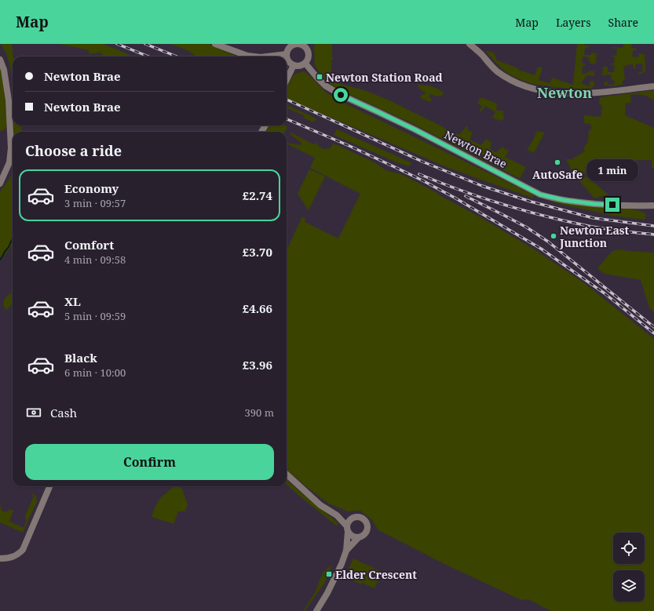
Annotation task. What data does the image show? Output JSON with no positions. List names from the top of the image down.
{
  "streets": {
    "street": ["Newton Brae"]
  },
  "districts": ["Newton"],
  "places": {
    "transit": ["Newton Station Road", "Elder Crescent"],
    "other": ["AutoSafe", "Newton East Junction"]
  },
  "page": {
    "header": "Map",
    "nav": ["Map", "Layers", "Share"],
    "banner": ["Newton Brae", "Newton Brae"],
    "heading": "Choose a ride",
    "bubble": "1 min",
    "list": [
      {
        "name": "Economy",
        "note": "3 min · 09:57",
        "value": "£2.74"
      },
      {
        "name": "Comfort",
        "note": "4 min · 09:58",
        "value": "£3.70"
      },
      {
        "name": "XL",
        "note": "5 min · 09:59",
        "value": "£4.66"
      },
      {
        "name": "Black",
        "note": "6 min · 10:00",
        "value": "£3.96"
      }
    ],
    "pay": ["Cash", "390 m"],
    "buttons": "Confirm"
  }
}
